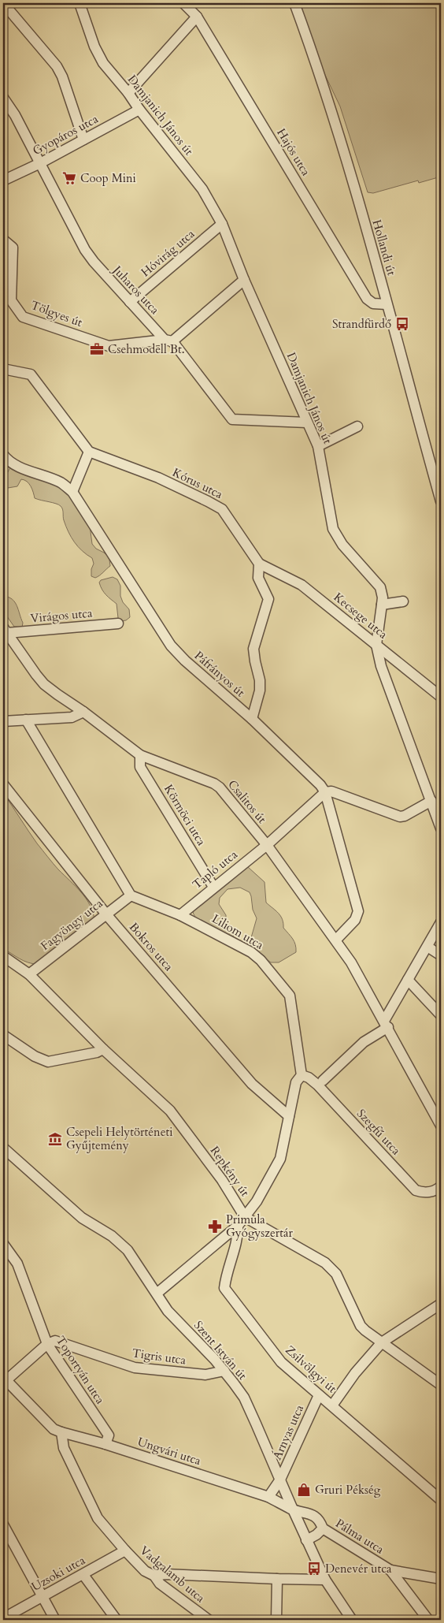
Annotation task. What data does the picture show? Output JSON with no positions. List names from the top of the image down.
{
  "streets": {
    "street": [
      "Damjanich János út",
      "Gyopáros utca",
      "Hajós utca",
      "Hollandi út",
      "Hóvirág utca",
      "Juharos utca",
      "Tölgyes út",
      "Kórus utca",
      "Virágos utca",
      "Kecsege utca",
      "Páfrányos út",
      "Csalitos út",
      "Körmöci utca",
      "Tapló utca",
      "Fagyöngy utca",
      "Liliom utca",
      "Bokros utca",
      "Szegfű utca",
      "Repkény út",
      "Szent István út",
      "Tigris utca",
      "Zsilvölgyi út",
      "Toportyán utca",
      "Árnyas utca",
      "Ungvári utca",
      "Pálma utca",
      "Uzsoki utca",
      "Vadgalamb utca"
    ]
  },
  "crossings": [
    ["Damjanich János út", "Gyopáros utca"],
    ["Damjanich János út", "Hóvirág utca"],
    ["Damjanich János út", "Juharos utca"],
    ["Damjanich János út", "Kecsege utca"],
    ["Gyopáros utca", "Juharos utca"],
    ["Hajós utca", "Hollandi út"],
    ["Hóvirág utca", "Juharos utca"],
    ["Juharos utca", "Tölgyes út"],
    ["Kórus utca", "Kecsege utca"],
    ["Kórus utca", "Páfrányos út"],
    ["Virágos utca", "Csalitos út"],
    ["Páfrányos út", "Csalitos út"],
    ["Páfrányos út", "Tapló utca"],
    ["Csalitos út", "Körmöci utca"],
    ["Csalitos út", "Tapló utca"],
    ["Körmöci utca", "Tapló utca"],
    ["Tapló utca", "Liliom utca"],
    ["Fagyöngy utca", "Liliom utca"],
    ["Fagyöngy utca", "Bokros utca"],
    ["Fagyöngy utca", "Repkény út"],
    ["Liliom utca", "Szegfű utca"],
    ["Szent István út", "Tigris utca"],
    ["Szent István út", "Árnyas utca"],
    ["Szent István út", "Ungvári utca"],
    ["Szent István út", "Pálma utca"],
    ["Tigris utca", "Toportyán utca"],
    ["Zsilvölgyi út", "Árnyas utca"],
    ["Toportyán utca", "Ungvári utca"],
    ["Ungvári utca", "Pálma utca"],
    ["Ungvári utca", "Vadgalamb utca"],
    ["Uzsoki utca", "Vadgalamb utca"]
  ],
  "places": {
    "supermarket": ["Coop Mini"],
    "bus stop": ["Strandfürdő", "Denevér utca"],
    "office": ["Csehmodell Bt."],
    "museum": ["Csepeli Helytörténeti Gyűjtemény"],
    "pharmacy": ["Primula Gyógyszertár"],
    "shop": ["Gruri Pékség"]
  }
}
